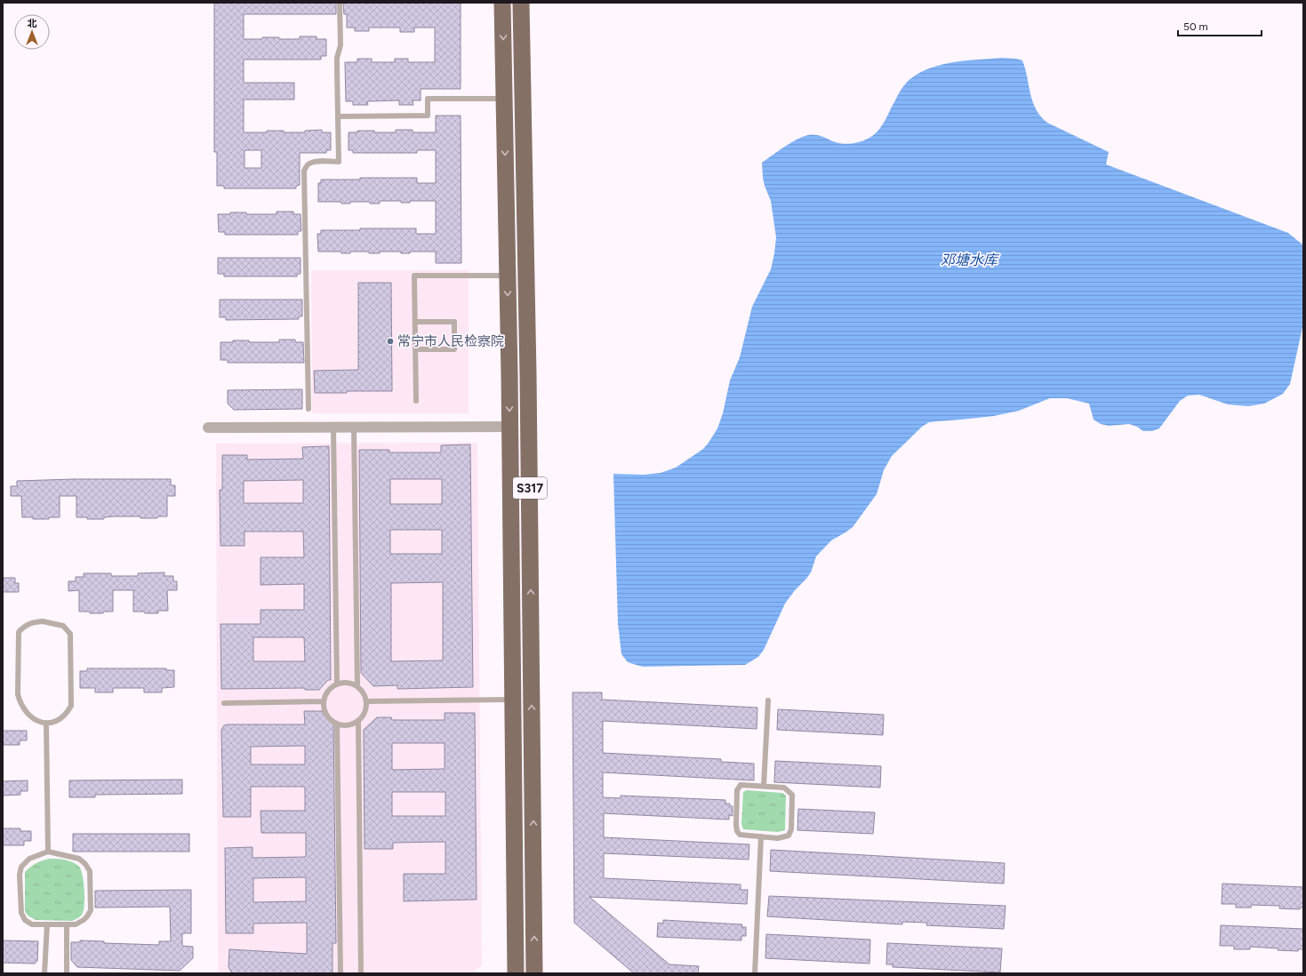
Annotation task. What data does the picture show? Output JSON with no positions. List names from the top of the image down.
{
  "streets": {
    "main road": ["S317"]
  },
  "water": ["邓塘水库"],
  "places": ["常宁市人民检察院"],
  "scale_bar": "50 m",
  "north": "top"
}
